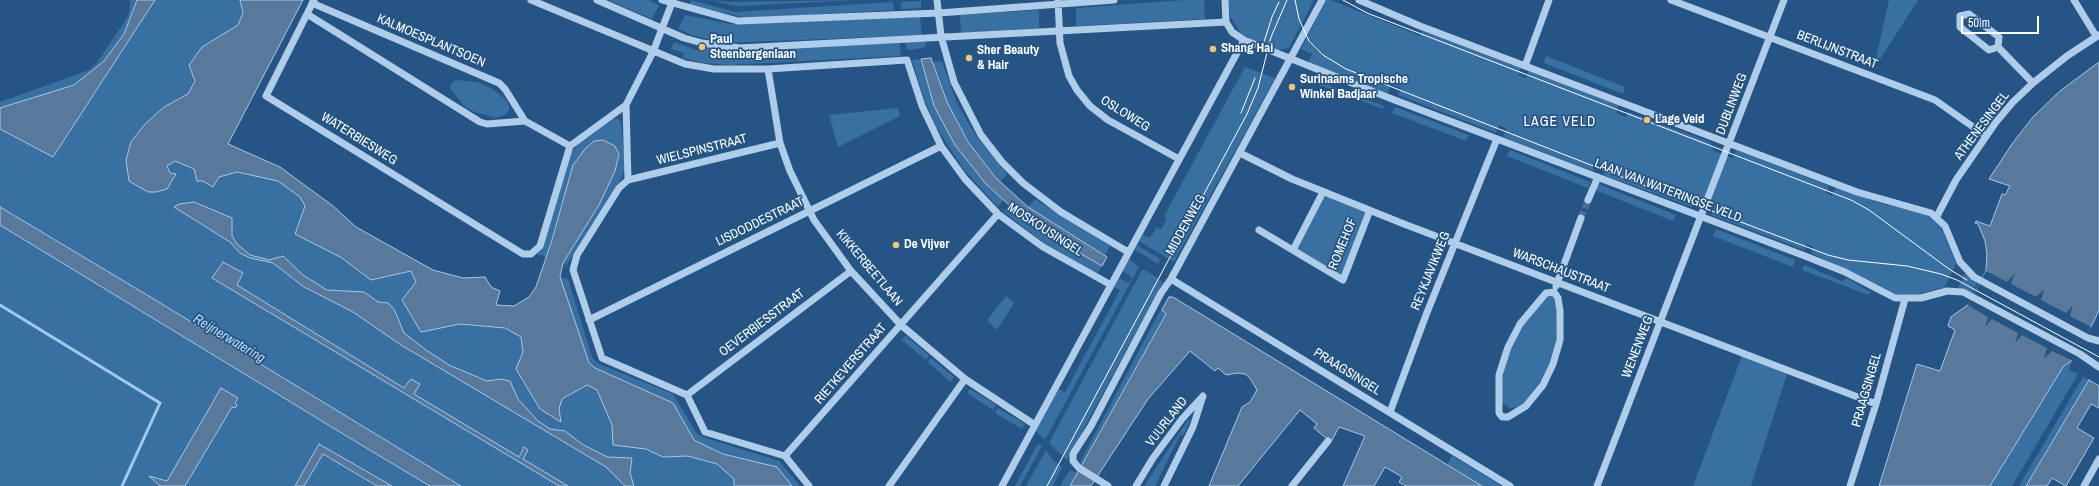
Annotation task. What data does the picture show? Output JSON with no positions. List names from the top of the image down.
{
  "streets": {
    "street": [
      "KALMOESPLANTSOEN",
      "BERLIJNSTRAAT",
      "DUBLINWEG",
      "OSLOWEG",
      "ATHENESINGEL",
      "WATERBIESWEG",
      "WIELSPINSTRAAT",
      "LAAN VAN WATERINGSE VELD",
      "LISDODDESTRAAT",
      "MIDDENWEG",
      "MOSKOUSINGEL",
      "ROMEHOF",
      "KIKKERBEETLAAN",
      "REYKJAVIKWEG",
      "WARSCHAUSTRAAT",
      "OEVERBIESSTRAAT",
      "WENENWEG",
      "RIETKEVERSTRAAT",
      "PRAAGSINGEL",
      "VUURLAND"
    ]
  },
  "crossings": [
    ["KALMOESPLANTSOEN", "WATERBIESWEG"],
    ["BERLIJNSTRAAT", "DUBLINWEG"],
    ["BERLIJNSTRAAT", "ATHENESINGEL"],
    ["DUBLINWEG", "LAAN VAN WATERINGSE VELD"],
    ["DUBLINWEG", "WENENWEG"],
    ["WIELSPINSTRAAT", "KIKKERBEETLAAN"],
    ["LAAN VAN WATERINGSE VELD", "MIDDENWEG"],
    ["LAAN VAN WATERINGSE VELD", "REYKJAVIKWEG"],
    ["LAAN VAN WATERINGSE VELD", "WENENWEG"],
    ["LAAN VAN WATERINGSE VELD", "PRAAGSINGEL"],
    ["LISDODDESTRAAT", "MOSKOUSINGEL"],
    ["LISDODDESTRAAT", "KIKKERBEETLAAN"],
    ["MIDDENWEG", "WARSCHAUSTRAAT"],
    ["MIDDENWEG", "PRAAGSINGEL"],
    ["MOSKOUSINGEL", "KIKKERBEETLAAN"],
    ["MOSKOUSINGEL", "RIETKEVERSTRAAT"],
    ["ROMEHOF", "WARSCHAUSTRAAT"],
    ["KIKKERBEETLAAN", "OEVERBIESSTRAAT"],
    ["KIKKERBEETLAAN", "RIETKEVERSTRAAT"],
    ["REYKJAVIKWEG", "WARSCHAUSTRAAT"],
    ["REYKJAVIKWEG", "PRAAGSINGEL"],
    ["WARSCHAUSTRAAT", "WENENWEG"],
    ["WARSCHAUSTRAAT", "PRAAGSINGEL"]
  ],
  "districts": ["LAGE VELD"],
  "water": ["Reijnerwatering"],
  "places": [
    "Paul Steenbergenlaan",
    "Shang Hai",
    "Sher Beauty & Hair",
    "Surinaams Tropische Winkel Badjaar",
    "Lage Veld",
    "De Vijver"
  ],
  "scale_bar": "50 m"
}
